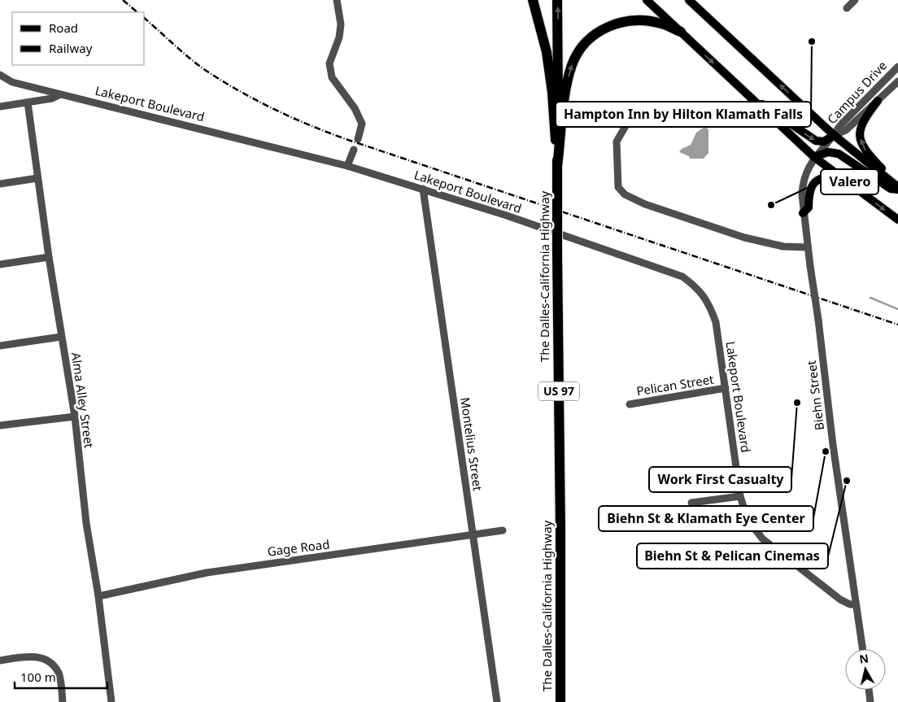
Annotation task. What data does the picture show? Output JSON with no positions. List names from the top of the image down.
{
  "streets": {
    "highway": ["The Dalles-California Highway", "US 97"],
    "street": [
      "Campus Drive",
      "Lakeport Boulevard",
      "Pelican Street",
      "Biehn Street",
      "Alma Alley Street",
      "Montelius Street",
      "Gage Road"
    ]
  },
  "crossings": [
    ["Campus Drive", "Biehn Street"],
    ["Lakeport Boulevard", "Pelican Street"],
    ["Lakeport Boulevard", "Biehn Street"],
    ["Lakeport Boulevard", "Montelius Street"],
    ["The Dalles-California Highway", "US 97"],
    ["Alma Alley Street", "Gage Road"],
    ["Montelius Street", "Gage Road"]
  ],
  "places": [
    "Hampton Inn by Hilton Klamath Falls",
    "Valero",
    "Work First Casualty",
    "Biehn St & Klamath Eye Center",
    "Biehn St & Pelican Cinemas"
  ],
  "legend": ["Road", "Railway"],
  "scale_bar": "100 m",
  "north": "top"
}
